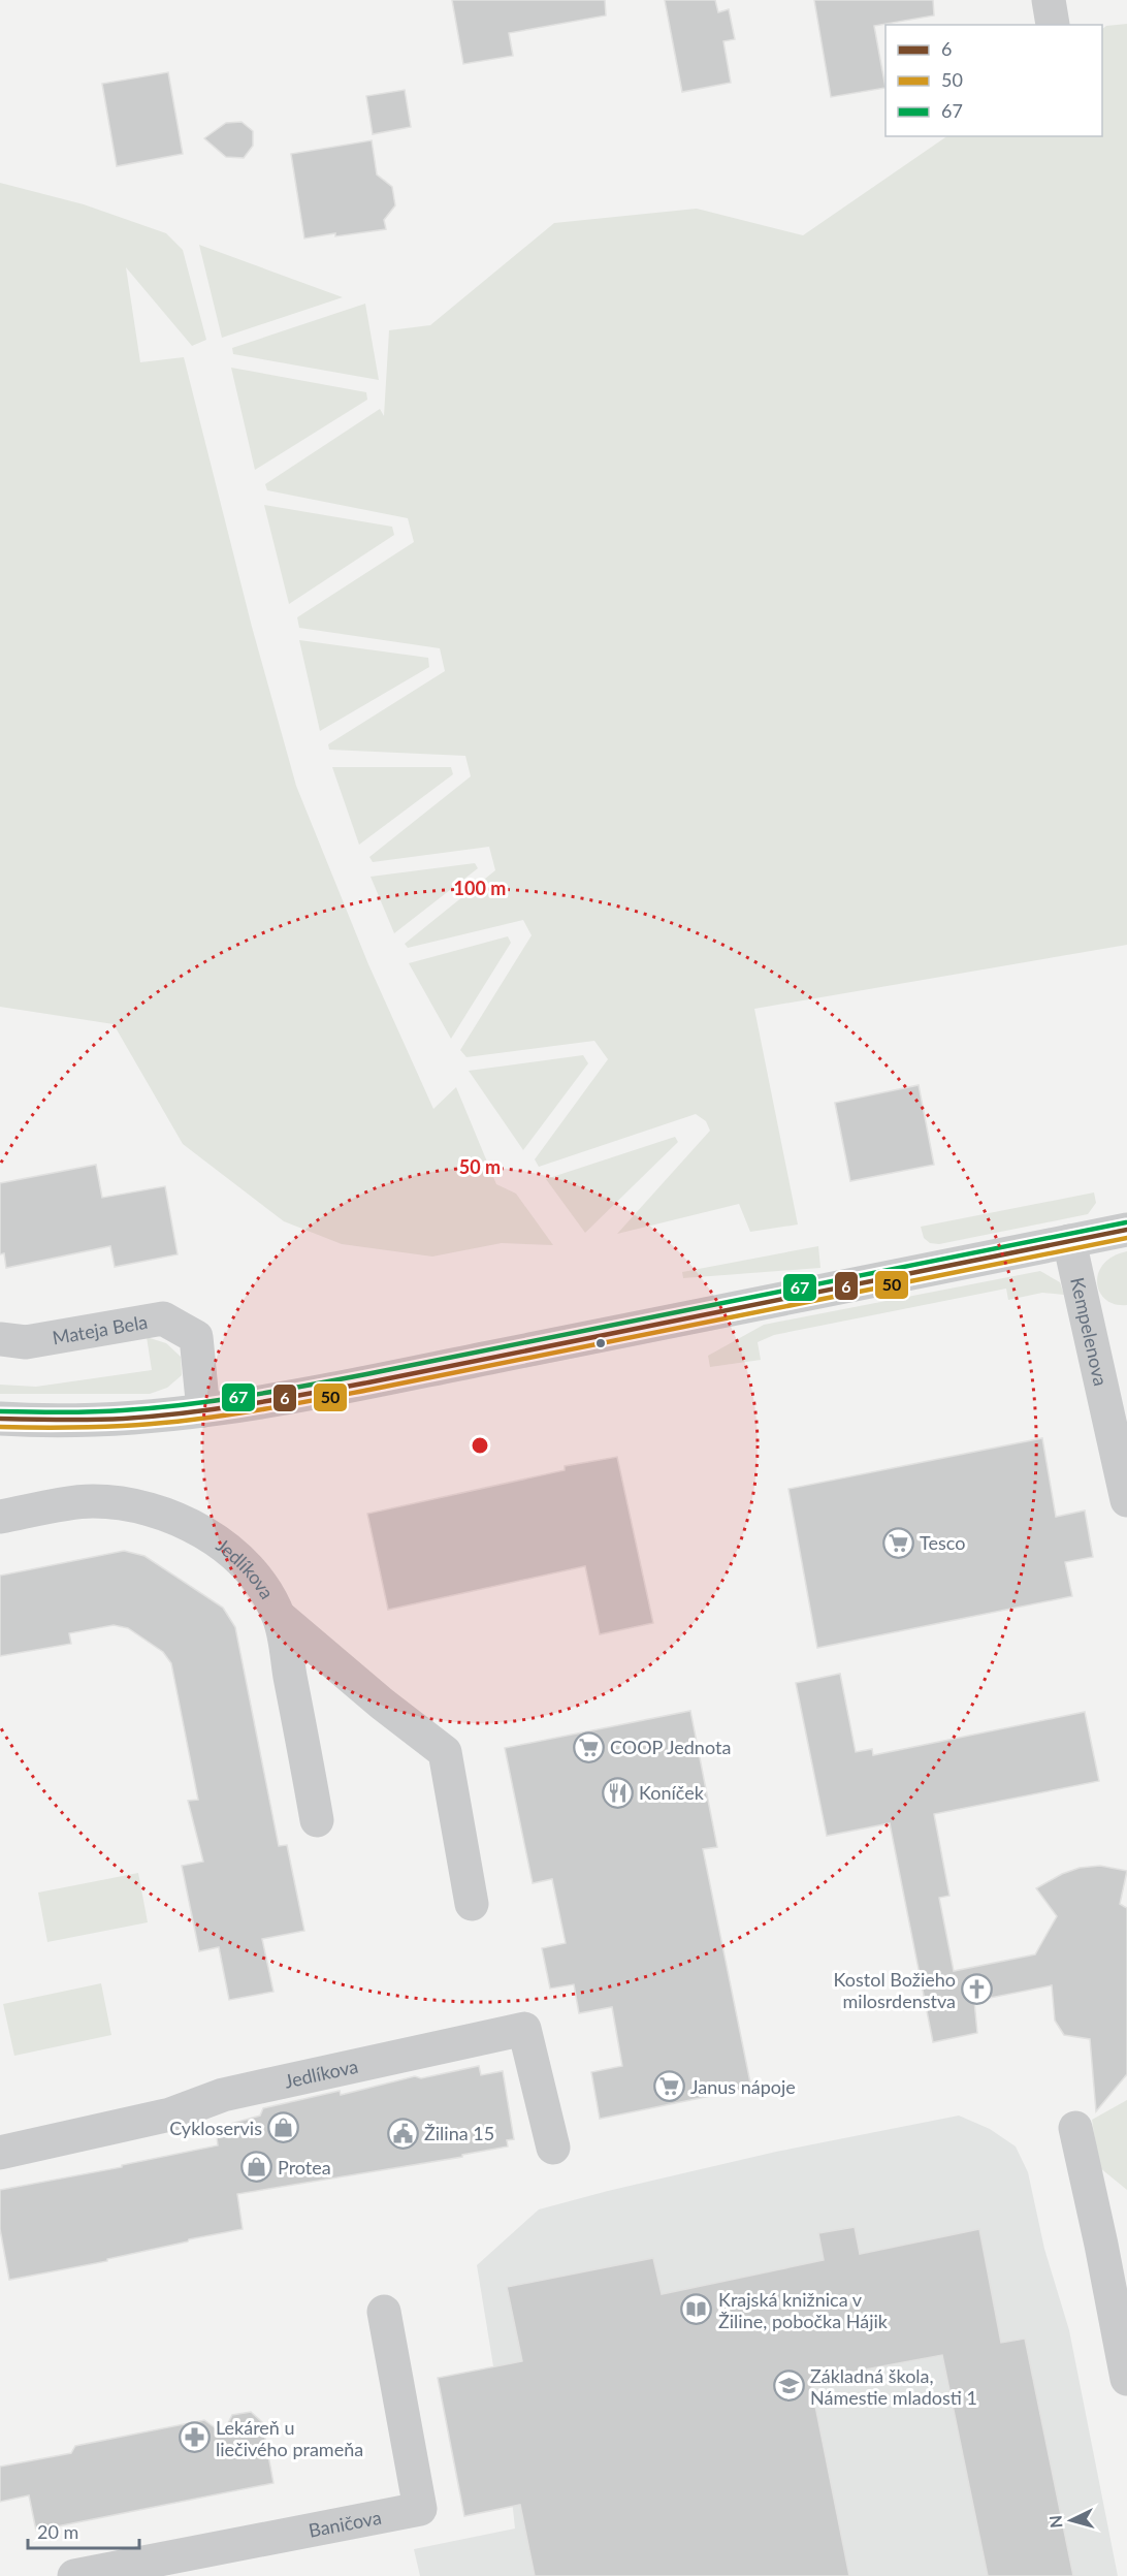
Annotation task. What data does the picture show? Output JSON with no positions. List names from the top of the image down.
{
  "streets": {
    "street": [
      "Mateja Bela",
      "Kempelenova",
      "Jedlíkova",
      "Baničova"
    ]
  },
  "places": {
    "supermarket": ["Tesco", "COOP Jednota", "Janus nápoje"],
    "restaurant": ["Koníček"],
    "church": ["Kostol Božieho milosrdenstva"],
    "shop": ["Cykloservis", "Protea"],
    "public building": ["Žilina 15"],
    "library": ["Krajská knižnica v Žiline, pobočka Hájik"],
    "school or university": ["Základná škola, Námestie mladosti 1"],
    "pharmacy": ["Lekáreň u liečivého prameňa"]
  },
  "lines": ["transit line 67", "transit line 6", "transit line 50"],
  "legend": ["6", "50", "67"],
  "scale_bar": "20 m",
  "north": "left",
  "rings": ["100 m", "50 m"]
}
